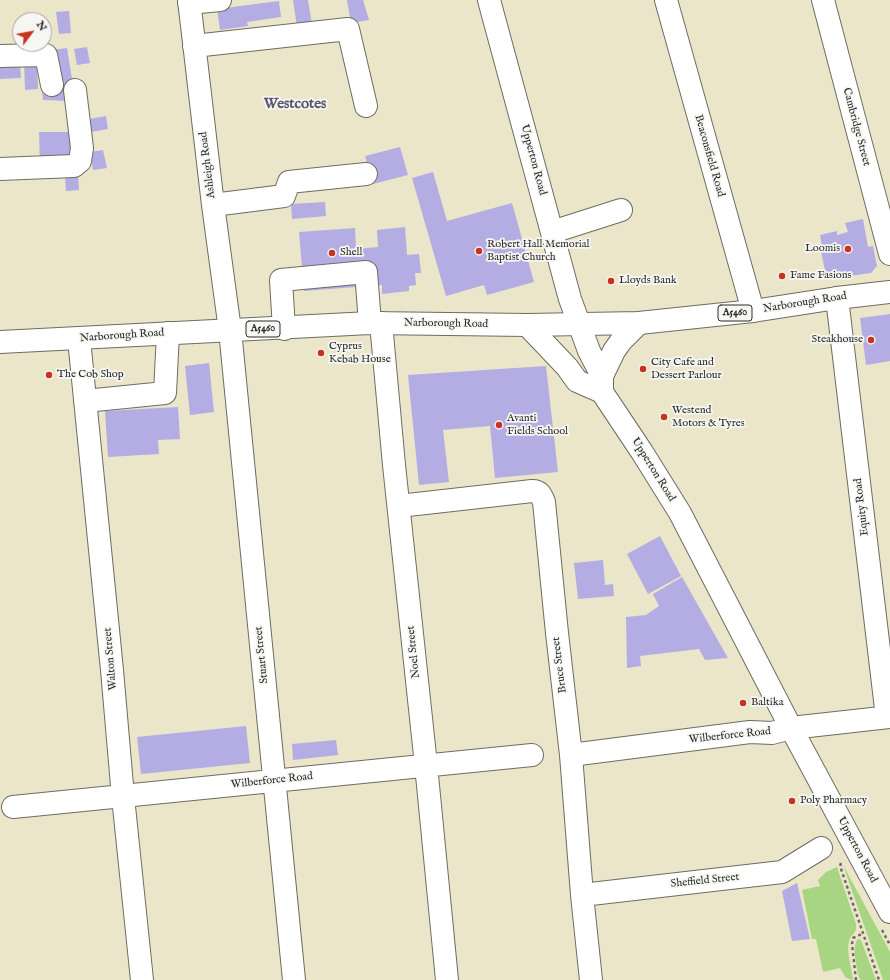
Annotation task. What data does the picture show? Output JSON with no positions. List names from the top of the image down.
{
  "streets": {
    "street": [
      "Cambridge Street",
      "Beaconsfield Road",
      "Upperton Road",
      "Ashleigh Road",
      "Narborough Road",
      "A5460",
      "Equity Road",
      "Noel Street",
      "Stuart Street",
      "Walton Street",
      "Bruce Street",
      "Wilberforce Road",
      "Sheffield Street"
    ]
  },
  "crossings": [
    ["Beaconsfield Road", "Narborough Road"],
    ["Upperton Road", "Narborough Road"],
    ["Upperton Road", "Wilberforce Road"],
    ["Ashleigh Road", "Narborough Road"],
    ["Ashleigh Road", "Stuart Street"],
    ["Narborough Road", "Equity Road"],
    ["Narborough Road", "Noel Street"],
    ["Narborough Road", "Stuart Street"],
    ["Narborough Road", "Walton Street"],
    ["Equity Road", "Wilberforce Road"],
    ["Noel Street", "Bruce Street"],
    ["Noel Street", "Wilberforce Road"],
    ["Stuart Street", "Wilberforce Road"],
    ["Walton Street", "Wilberforce Road"],
    ["Bruce Street", "Wilberforce Road"],
    ["Bruce Street", "Sheffield Street"]
  ],
  "districts": ["Westcotes"],
  "places": [
    "Loomis",
    "Robert Hall Memorial Baptist Church",
    "Shell",
    "Fame Fasions",
    "Lloyds Bank",
    "Steakhouse",
    "Cyprus Kebab House",
    "City Cafe and Dessert Parlour",
    "The Cob Shop",
    "Westend Motors & Tyres",
    "Avanti Fields School",
    "Baltika",
    "Poly Pharmacy"
  ],
  "north": "top right"
}
